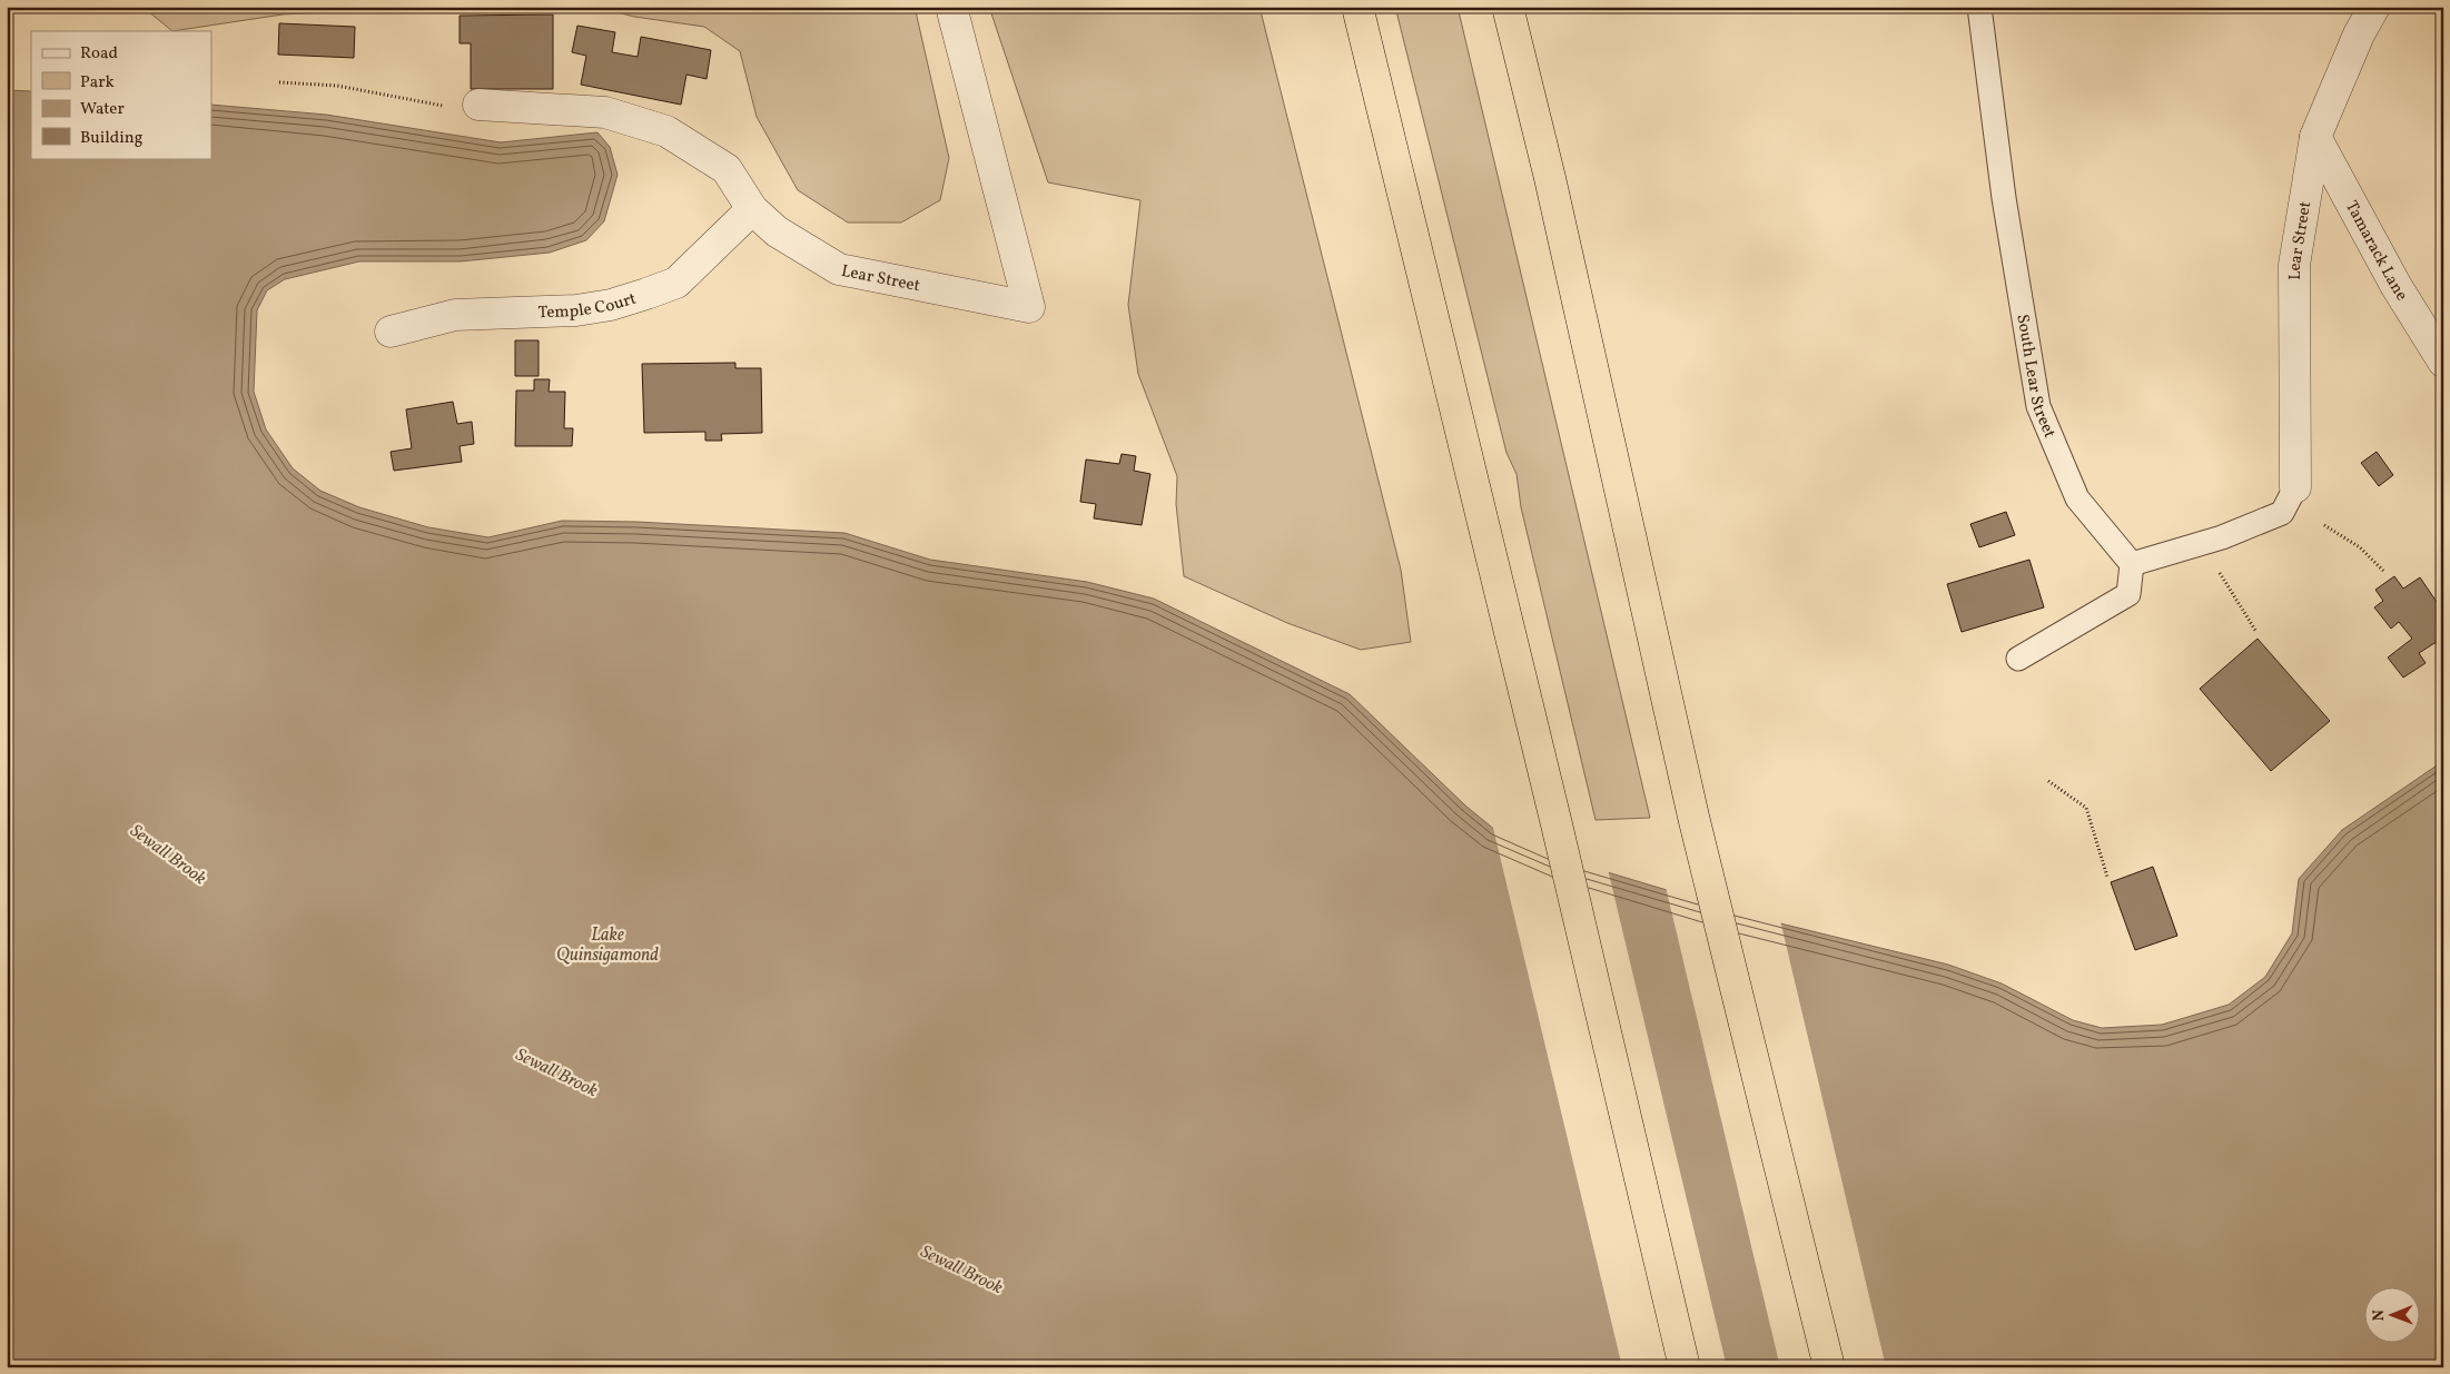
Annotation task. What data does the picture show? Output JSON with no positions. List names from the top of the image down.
{
  "streets": {
    "street": ["Lear Street", "Tamarack Lane", "Temple Court"],
    "lane": ["South Lear Street"]
  },
  "crossings": [
    ["Lear Street", "Tamarack Lane"],
    ["Lear Street", "Temple Court"]
  ],
  "water": ["Sewall Brook", "Lake Quinsigamond"],
  "legend": [
    "Road",
    "Park",
    "Water",
    "Building"
  ],
  "north": "left"
}
